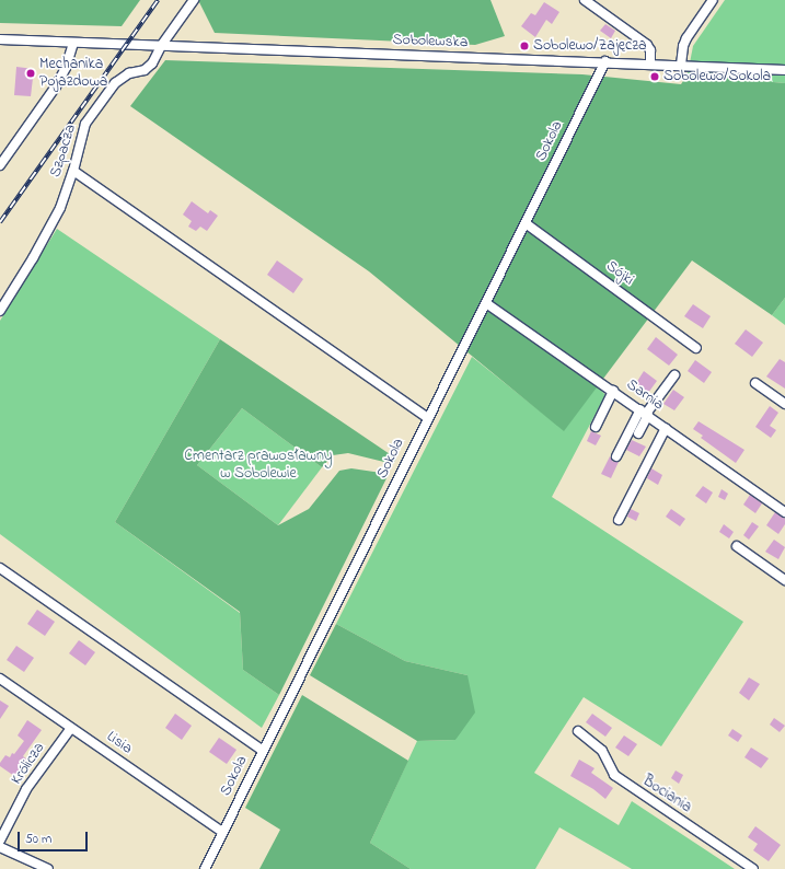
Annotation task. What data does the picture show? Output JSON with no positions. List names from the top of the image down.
{
  "streets": {
    "street": [
      "Sobolewska",
      "Sokola",
      "Szpacza",
      "Sójki",
      "Sarnia",
      "Lisia",
      "Królicza",
      "Bociania"
    ]
  },
  "crossings": [
    ["Sobolewska", "Sokola"],
    ["Sobolewska", "Szpacza"],
    ["Sokola", "Sójki"],
    ["Sokola", "Sarnia"],
    ["Sokola", "Lisia"],
    ["Lisia", "Królicza"]
  ],
  "parks": ["Cmentarz prawosławny w Sobolewie"],
  "places": ["Sobolewo/Zajęcza", "Mechanika Pojazdowa", "Sobolewo/Sokola"],
  "scale_bar": "50 m"
}
